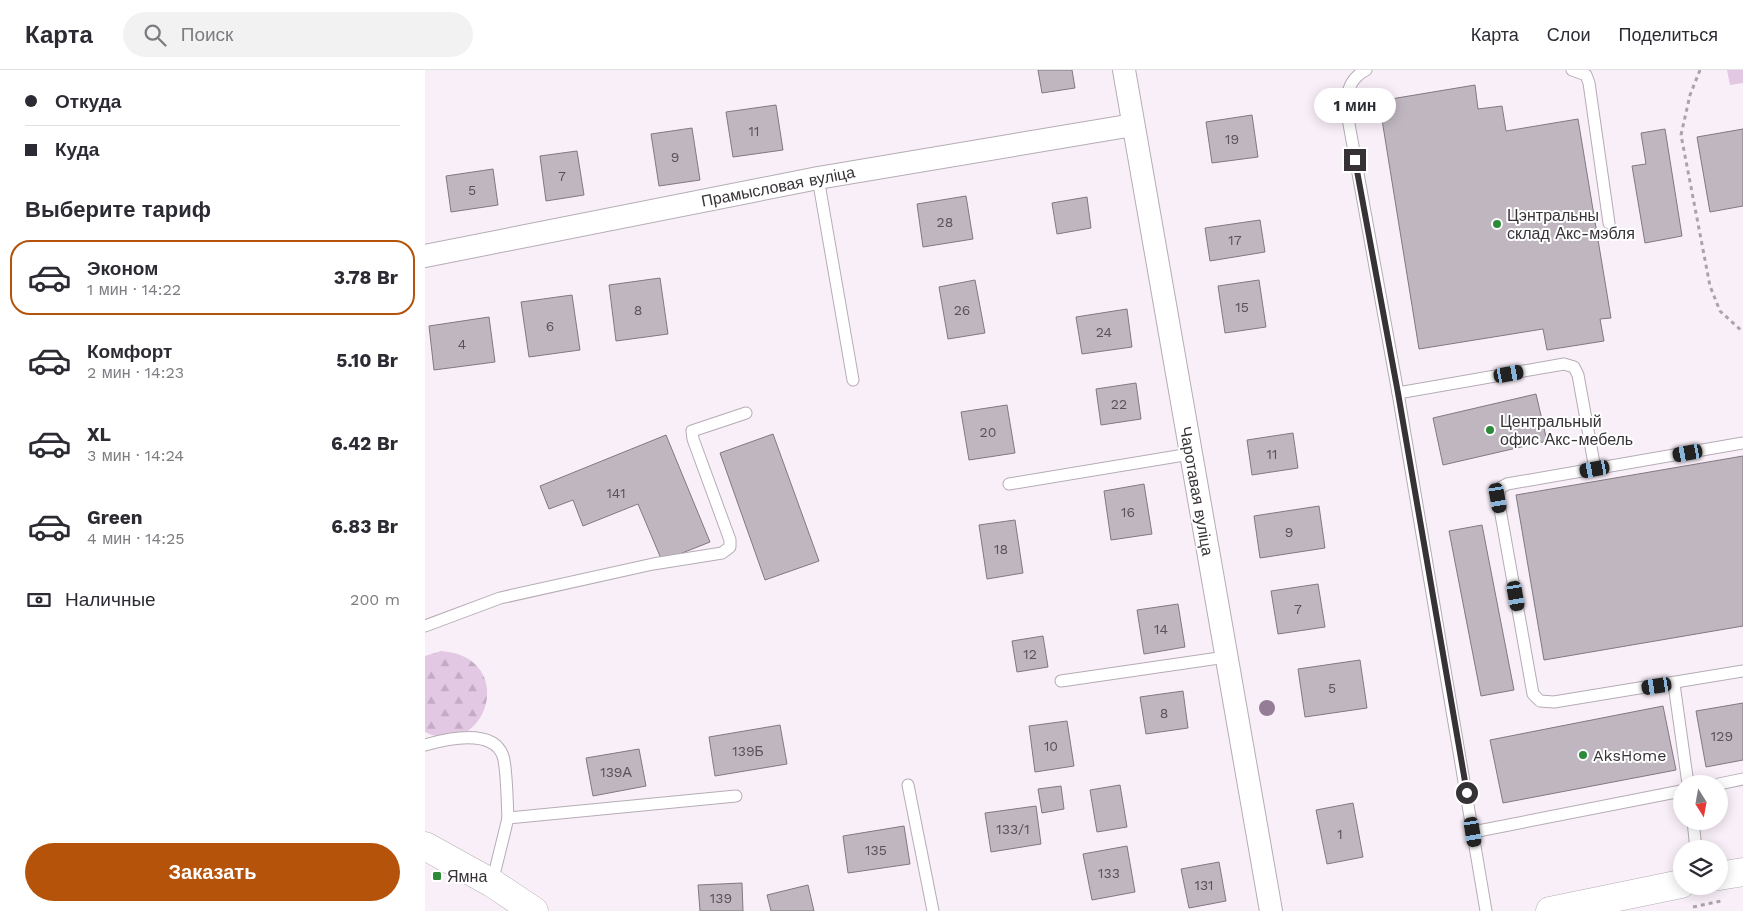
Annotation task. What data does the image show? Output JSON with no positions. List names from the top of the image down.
{
  "streets": {
    "street": ["Прамысловая вуліца", "Чаротавая вуліца"]
  },
  "crossings": [
    ["Прамысловая вуліца", "Чаротавая вуліца"]
  ],
  "places": {
    "other": ["Цэнтральны склад Акс-мэбля", "Центральный офис Акс-мебель", "AksHome"],
    "transit": ["Ямна"]
  },
  "house_numbers": [
    "11",
    "19",
    "9",
    "7",
    "5",
    "28",
    "17",
    "15",
    "8",
    "26",
    "6",
    "24",
    "4",
    "22",
    "20",
    "11",
    "141",
    "16",
    "9",
    "18",
    "7",
    "14",
    "12",
    "5",
    "8",
    "129",
    "10",
    "139Б",
    "139А",
    "133/1",
    "1",
    "135",
    "133",
    "131",
    "139"
  ],
  "north": "bottom",
  "page": {
    "header": "Карта",
    "search": "Поиск",
    "nav": ["Карта", "Слои", "Поделиться"],
    "banner": ["Откуда", "Куда"],
    "bubble": "1 мин",
    "heading": "Выберите тариф",
    "list": [
      {
        "name": "Эконом",
        "note": "1 мин · 14:22",
        "value": "3.78 Br"
      },
      {
        "name": "Комфорт",
        "note": "2 мин · 14:23",
        "value": "5.10 Br"
      },
      {
        "name": "XL",
        "note": "3 мин · 14:24",
        "value": "6.42 Br"
      },
      {
        "name": "Green",
        "note": "4 мин · 14:25",
        "value": "6.83 Br"
      }
    ],
    "pay": ["Наличные", "200 m"],
    "buttons": "Заказать"
  }
}
